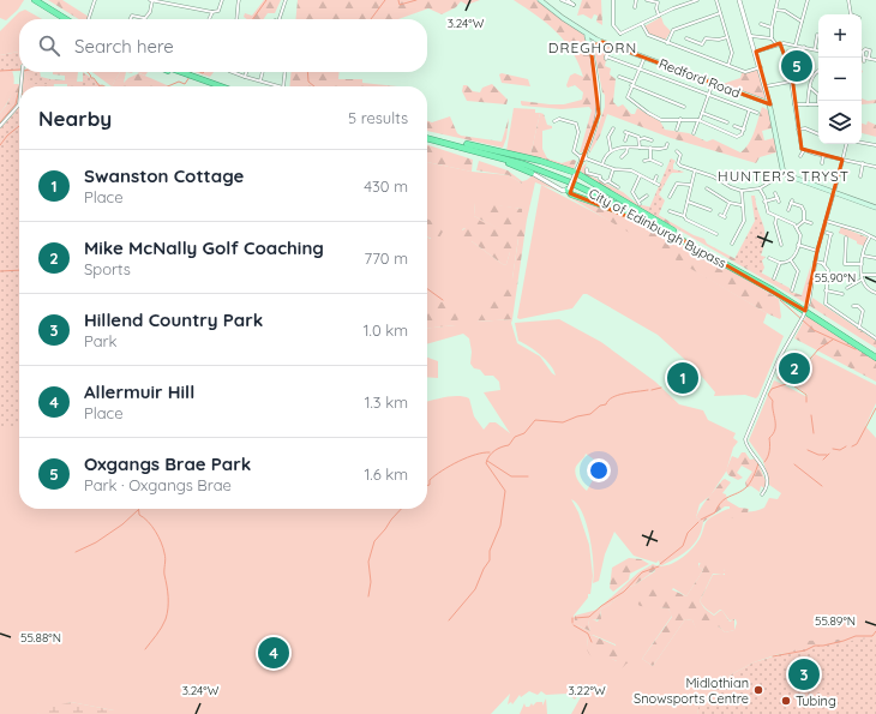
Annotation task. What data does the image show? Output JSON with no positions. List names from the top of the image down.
{
  "streets": {
    "highway": ["City of Edinburgh Bypass"],
    "main road": ["Redford Road"]
  },
  "districts": ["DREGHORN", "HUNTER'S TRYST"],
  "places": ["Midlothian Snowsports Centre", "Tubing"],
  "page": {
    "map_buttons": ["+", "−"],
    "search": "Search here",
    "pins": [
      "5",
      "2",
      "1",
      "4",
      "3"
    ],
    "heading": ["Nearby", "5 results"],
    "list": [
      {
        "mark": "1",
        "name": "Swanston Cottage",
        "note": "Place",
        "value": "430 m"
      },
      {
        "mark": "2",
        "name": "Mike McNally Golf Coaching",
        "note": "Sports",
        "value": "770 m"
      },
      {
        "mark": "3",
        "name": "Hillend Country Park",
        "note": "Park",
        "value": "1.0 km"
      },
      {
        "mark": "4",
        "name": "Allermuir Hill",
        "note": "Place",
        "value": "1.3 km"
      },
      {
        "mark": "5",
        "name": "Oxgangs Brae Park",
        "note": "Park · Oxgangs Brae",
        "value": "1.6 km"
      }
    ]
  },
  "coordinates": [
    "3.24°W",
    "55.90°N",
    "55.89°N",
    "55.88°N",
    "3.22°W"
  ]
}
